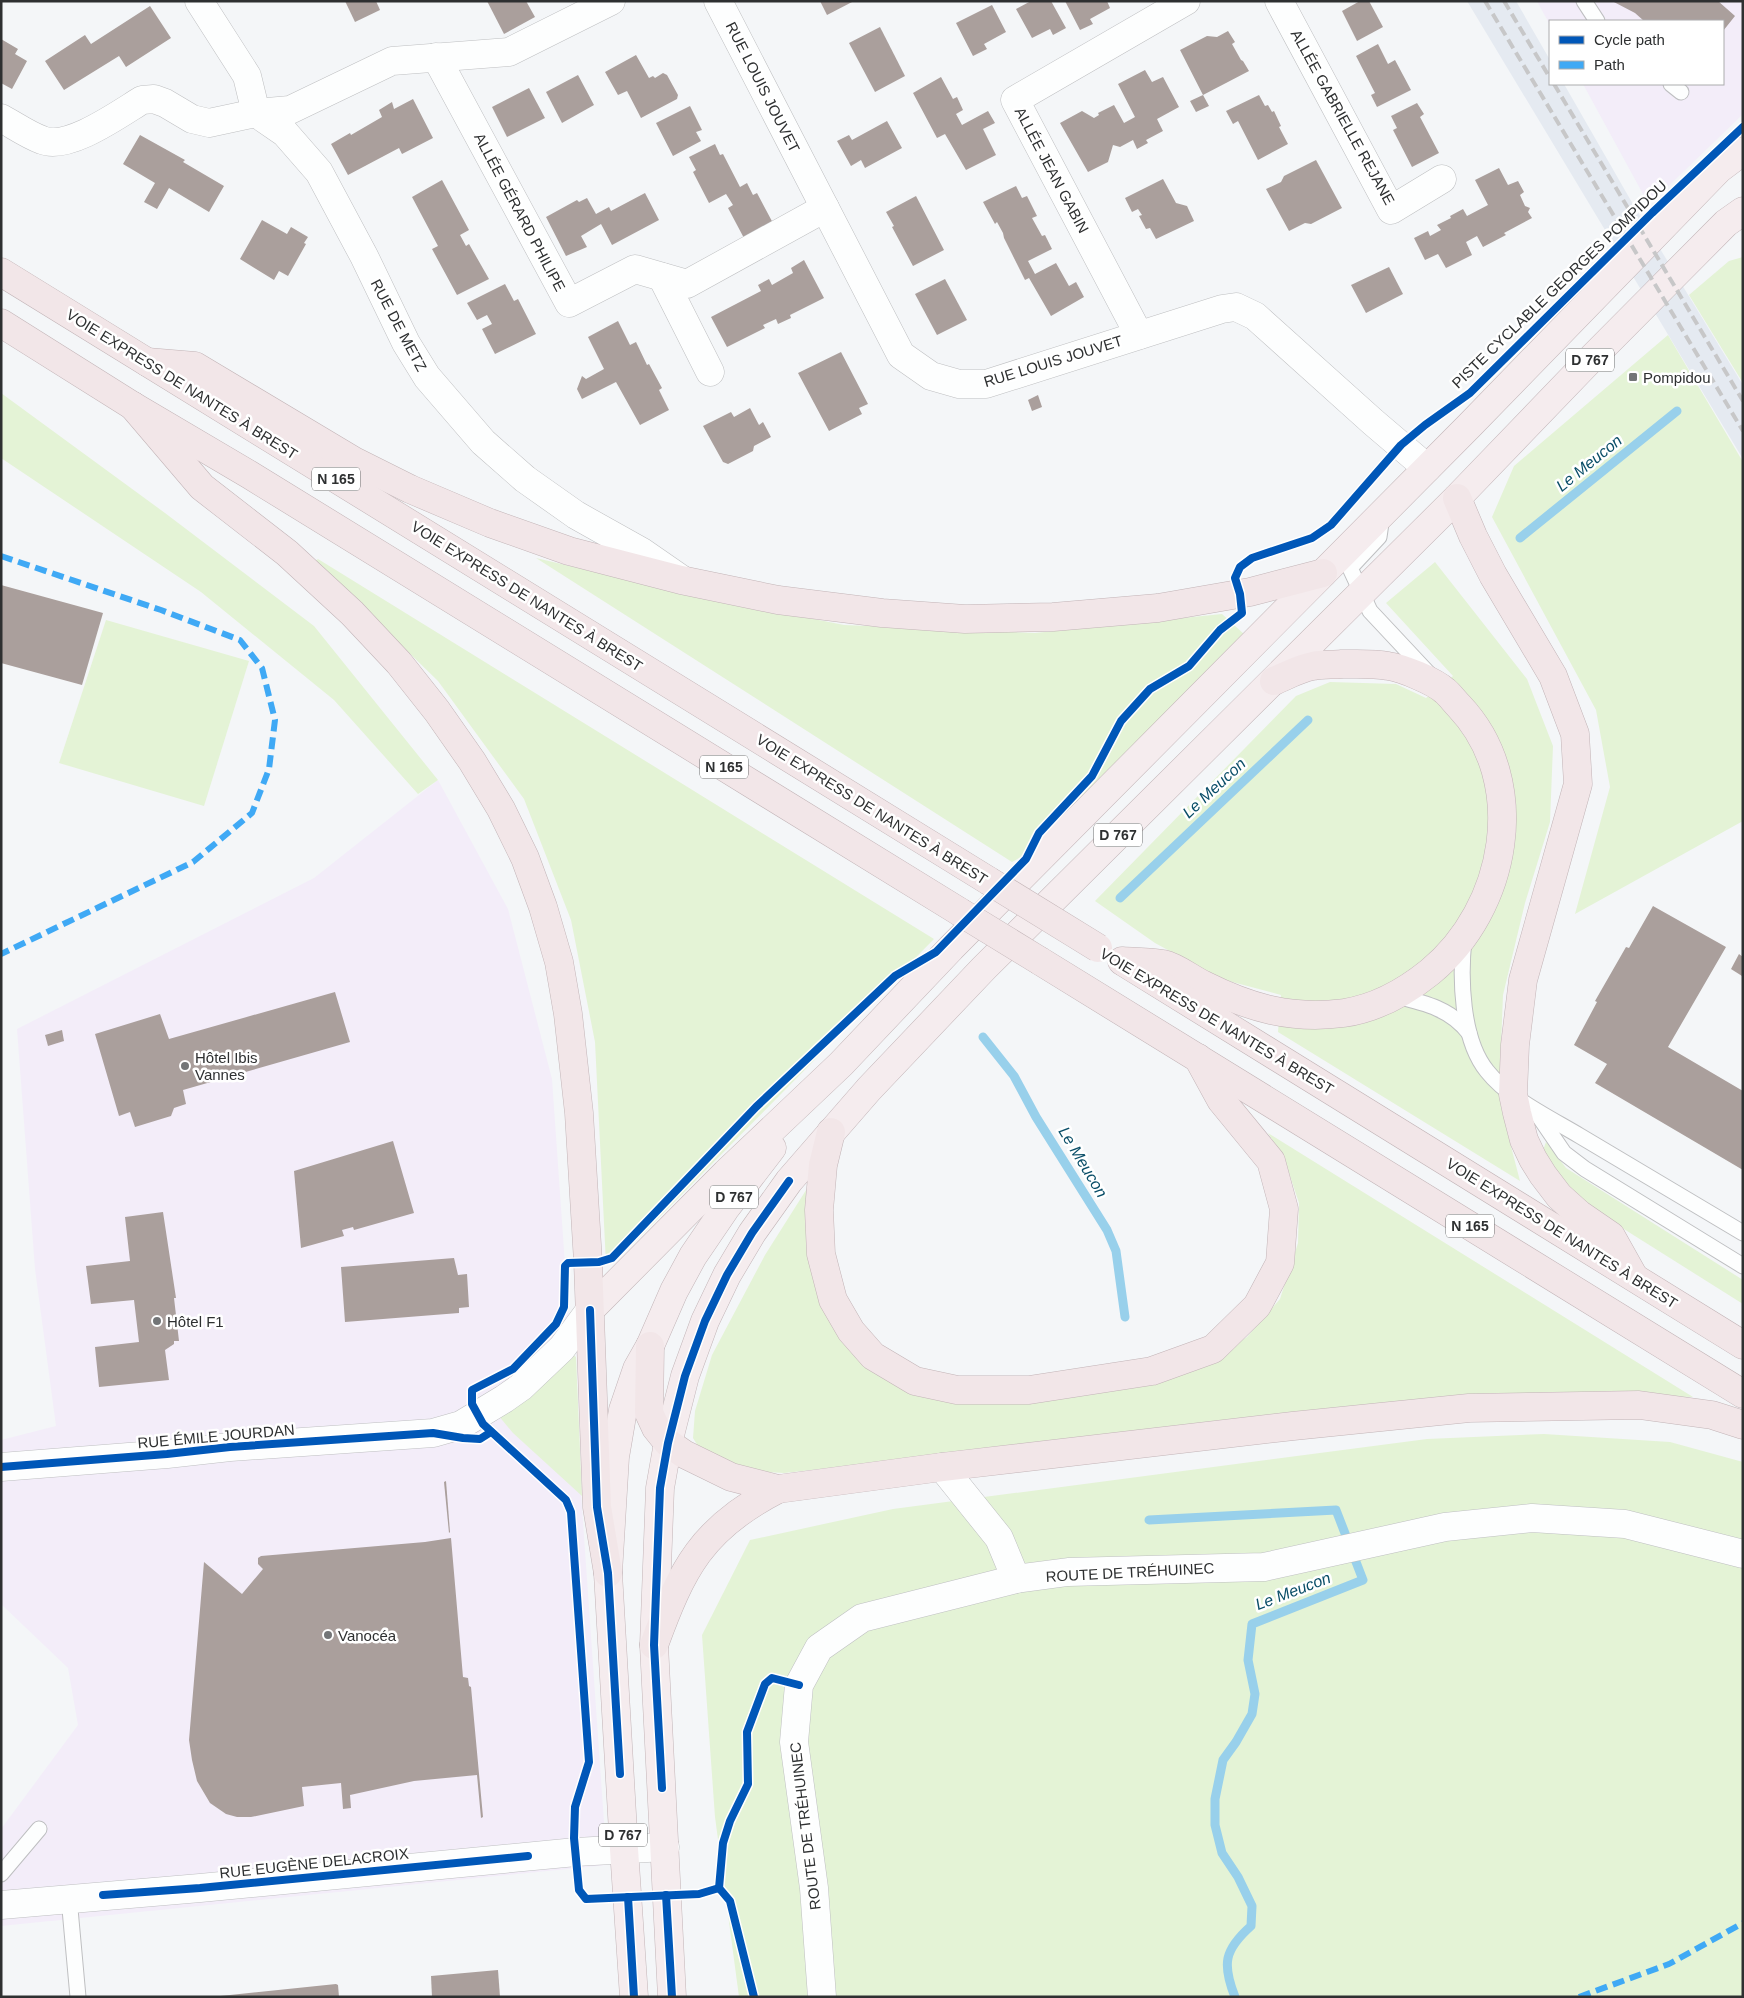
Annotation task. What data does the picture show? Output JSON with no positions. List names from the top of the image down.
{
  "streets": {
    "highway": ["VOIE EXPRESS DE NANTES À BREST", "N 165"],
    "main road": ["D 767"],
    "street": [
      "RUE LOUIS JOUVET",
      "ALLÉE GABRIELLE REJANE",
      "ALLÉE JEAN GABIN",
      "ALLÉE GÉRARD PHILIPE",
      "RUE DE METZ",
      "RUE ÉMILE JOURDAN",
      "ROUTE DE TRÉHUINEC",
      "RUE EUGÈNE DELACROIX"
    ],
    "cycle path": ["PISTE CYCLABLE GEORGES POMPIDOU"]
  },
  "crossings": [
    ["RUE LOUIS JOUVET", "ALLÉE JEAN GABIN"],
    ["RUE LOUIS JOUVET", "ALLÉE GÉRARD PHILIPE"],
    ["RUE LOUIS JOUVET", "D 767"],
    ["D 767", "RUE EUGÈNE DELACROIX"]
  ],
  "water": ["Le Meucon"],
  "places": {
    "transit": ["Pompidou"],
    "other": ["Hôtel Ibis Vannes", "Hôtel F1", "Vanocéa"]
  },
  "legend": ["Cycle path", "Path"]
}
